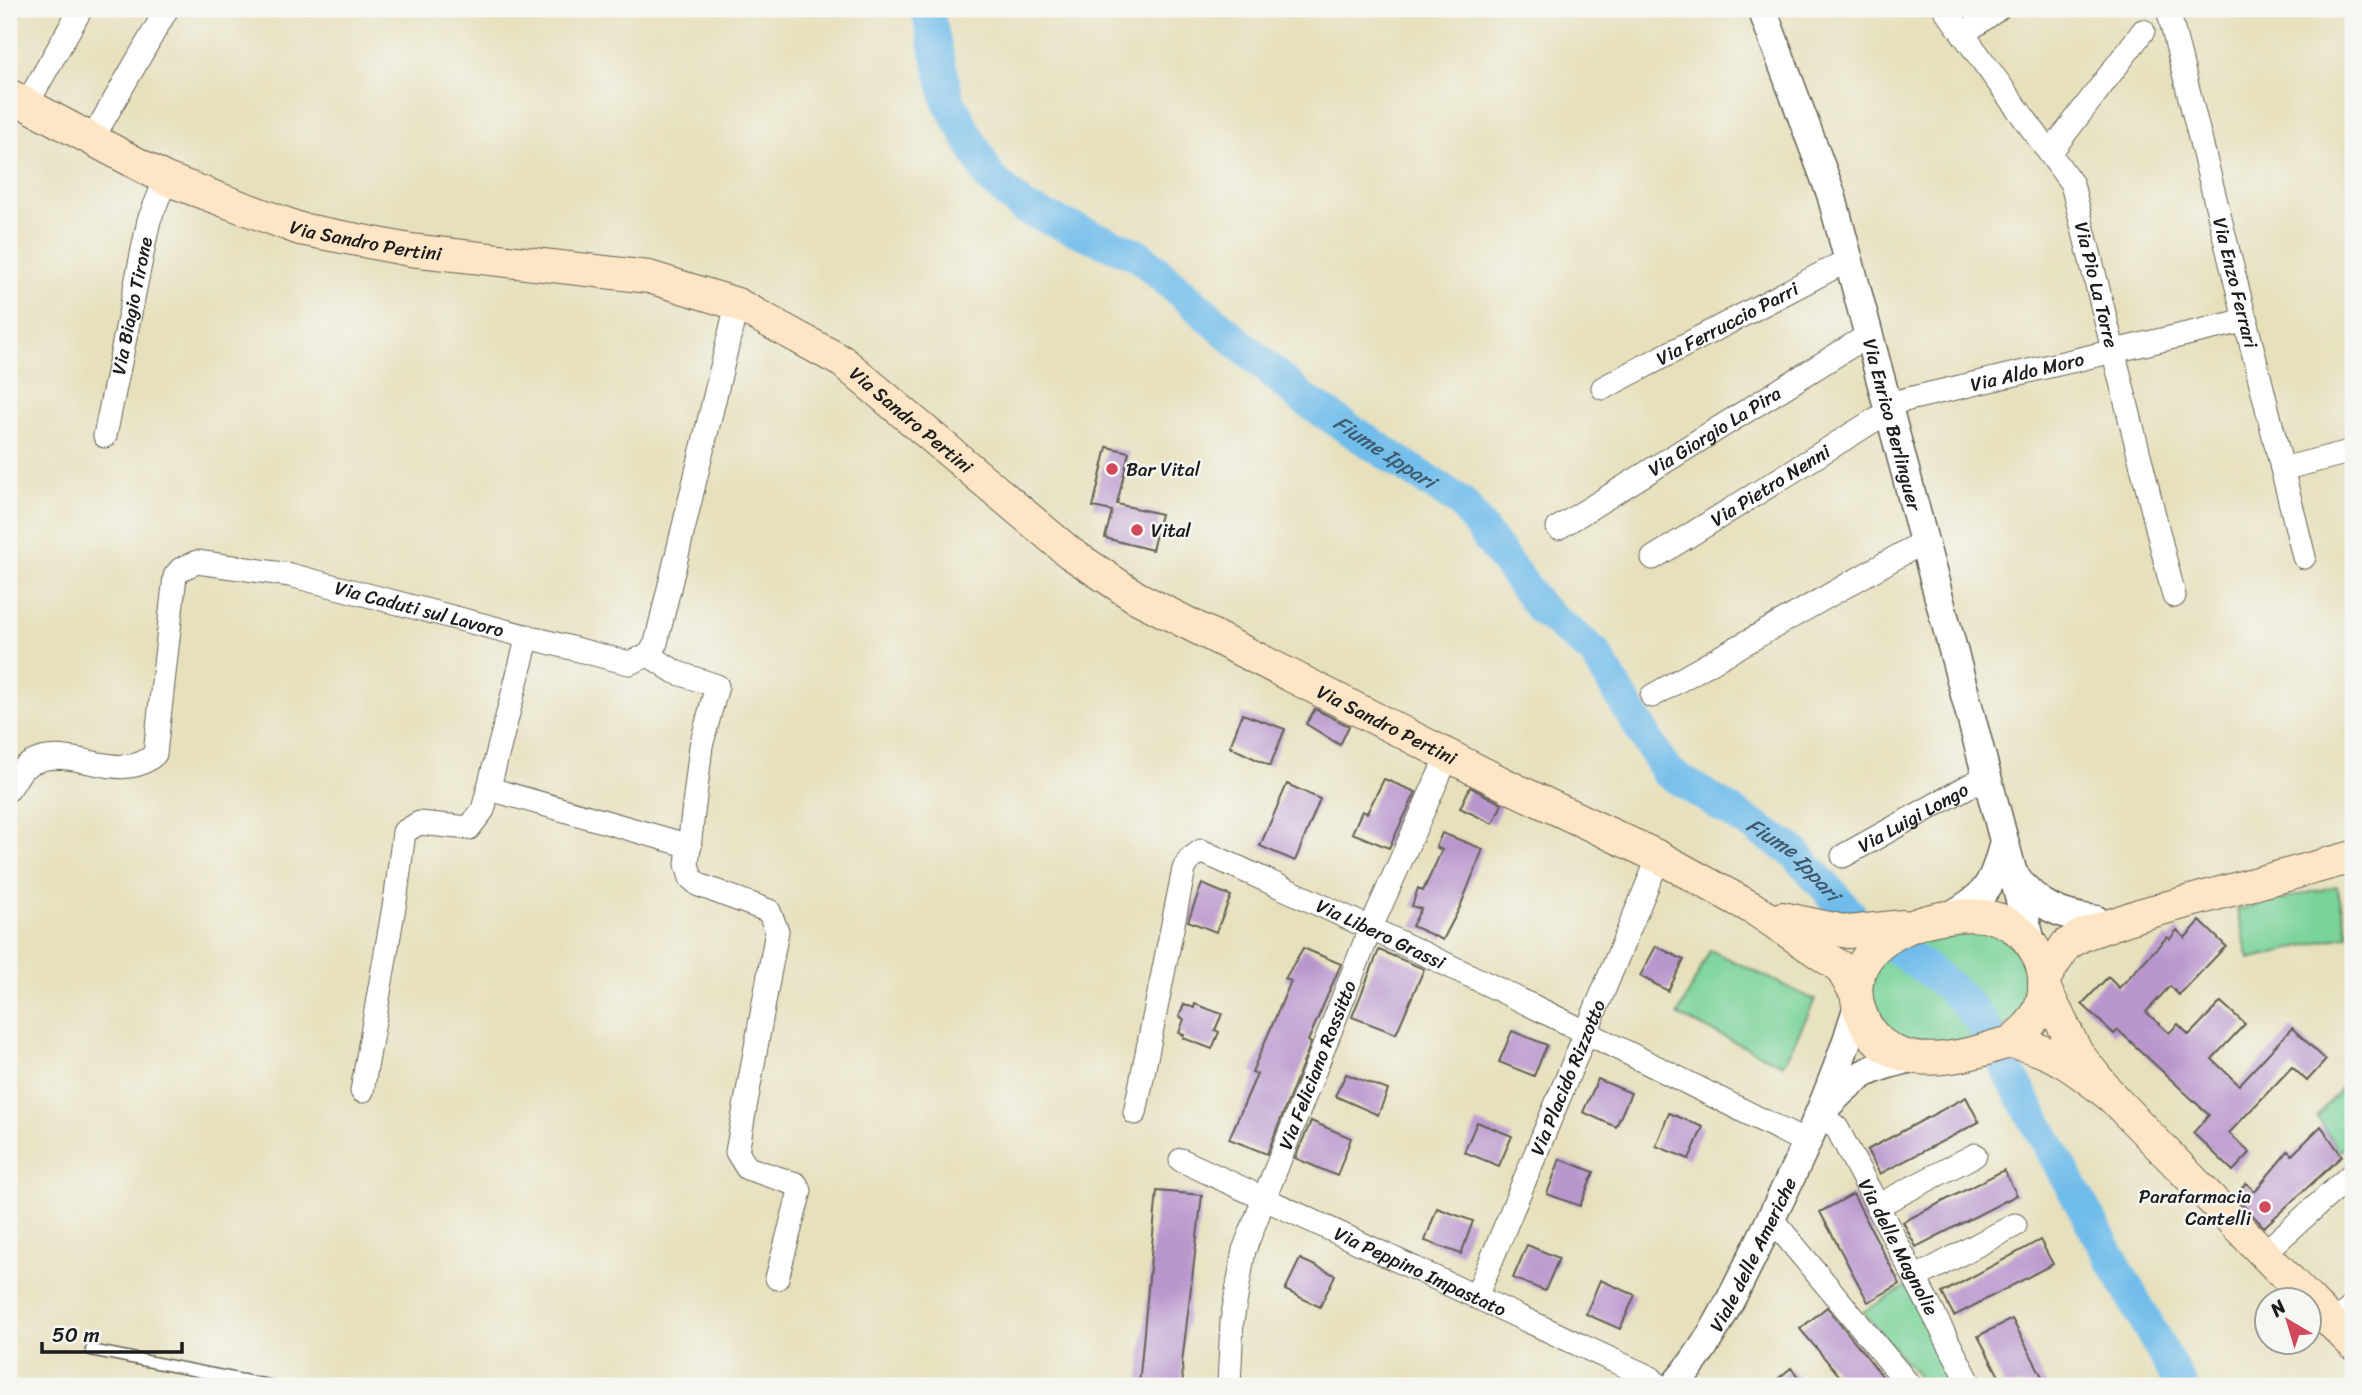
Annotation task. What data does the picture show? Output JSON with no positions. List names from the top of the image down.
{
  "streets": {
    "main road": ["Via Sandro Pertini"],
    "street": [
      "Via Enzo Ferrari",
      "Via Pio La Torre",
      "Via Biagio Tirone",
      "Via Ferruccio Parri",
      "Via Aldo Moro",
      "Via Enrico Berlinguer",
      "Via Giorgio La Pira",
      "Via Pietro Nenni",
      "Via Caduti sul Lavoro",
      "Via Luigi Longo",
      "Via Libero Grassi",
      "Via Feliciano Rossitto",
      "Via Placido Rizzotto",
      "Via delle Magnolie",
      "Viale delle Americhe",
      "Via Peppino Impastato"
    ]
  },
  "crossings": [
    ["Via Sandro Pertini", "Via Biagio Tirone"],
    ["Via Sandro Pertini", "Via Feliciano Rossitto"],
    ["Via Sandro Pertini", "Via Placido Rizzotto"],
    ["Via Enzo Ferrari", "Via Aldo Moro"],
    ["Via Pio La Torre", "Via Aldo Moro"],
    ["Via Ferruccio Parri", "Via Enrico Berlinguer"],
    ["Via Aldo Moro", "Via Enrico Berlinguer"],
    ["Via Aldo Moro", "Via Pietro Nenni"],
    ["Via Enrico Berlinguer", "Via Giorgio La Pira"],
    ["Via Enrico Berlinguer", "Via Pietro Nenni"],
    ["Via Enrico Berlinguer", "Via Luigi Longo"],
    ["Via Libero Grassi", "Via Feliciano Rossitto"],
    ["Via Libero Grassi", "Via Placido Rizzotto"],
    ["Via Libero Grassi", "Viale delle Americhe"],
    ["Via Feliciano Rossitto", "Via Peppino Impastato"],
    ["Via Placido Rizzotto", "Via Peppino Impastato"],
    ["Via delle Magnolie", "Viale delle Americhe"]
  ],
  "water": ["Fiume Ippari"],
  "places": ["Bar Vital", "Vital", "Parafarmacia Cantelli"],
  "scale_bar": "50 m",
  "north": "top left"
}
